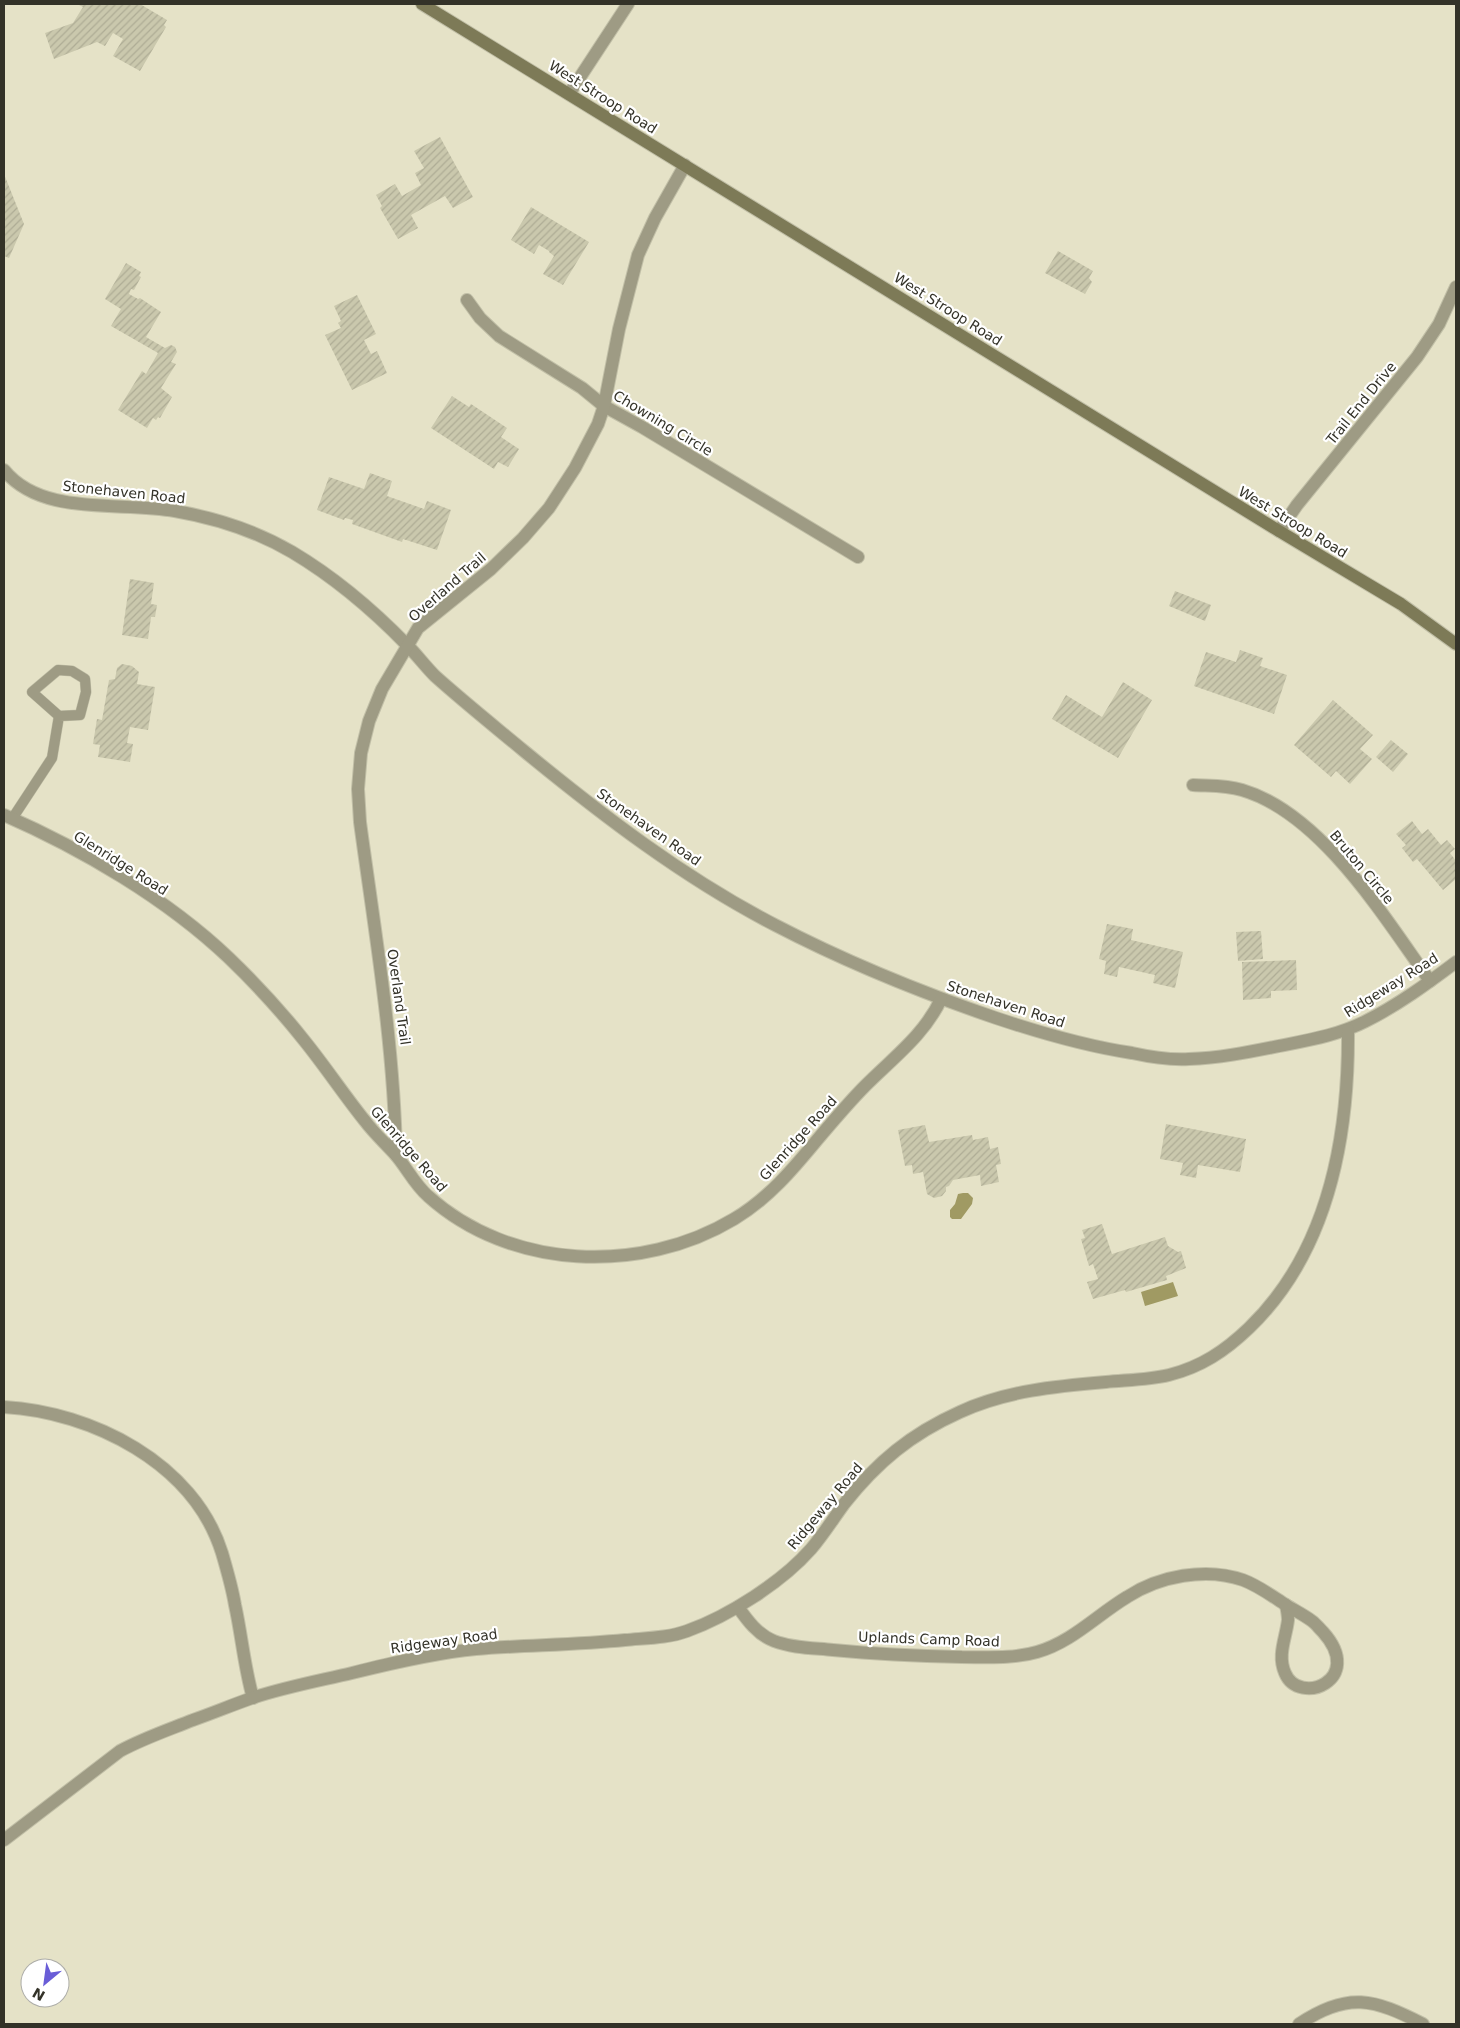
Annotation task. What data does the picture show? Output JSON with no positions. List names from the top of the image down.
{
  "streets": {
    "main road": ["West Stroop Road"],
    "street": [
      "Trail End Drive",
      "Chowning Circle",
      "Stonehaven Road",
      "Overland Trail",
      "Glenridge Road",
      "Bruton Circle",
      "Ridgeway Road",
      "Uplands Camp Road"
    ]
  },
  "crossings": [
    ["West Stroop Road", "Trail End Drive"],
    ["West Stroop Road", "Overland Trail"],
    ["Chowning Circle", "Overland Trail"],
    ["Stonehaven Road", "Overland Trail"],
    ["Stonehaven Road", "Glenridge Road"],
    ["Stonehaven Road", "Ridgeway Road"],
    ["Overland Trail", "Glenridge Road"],
    ["Bruton Circle", "Ridgeway Road"],
    ["Ridgeway Road", "Uplands Camp Road"]
  ],
  "north": "bottom left"
}
